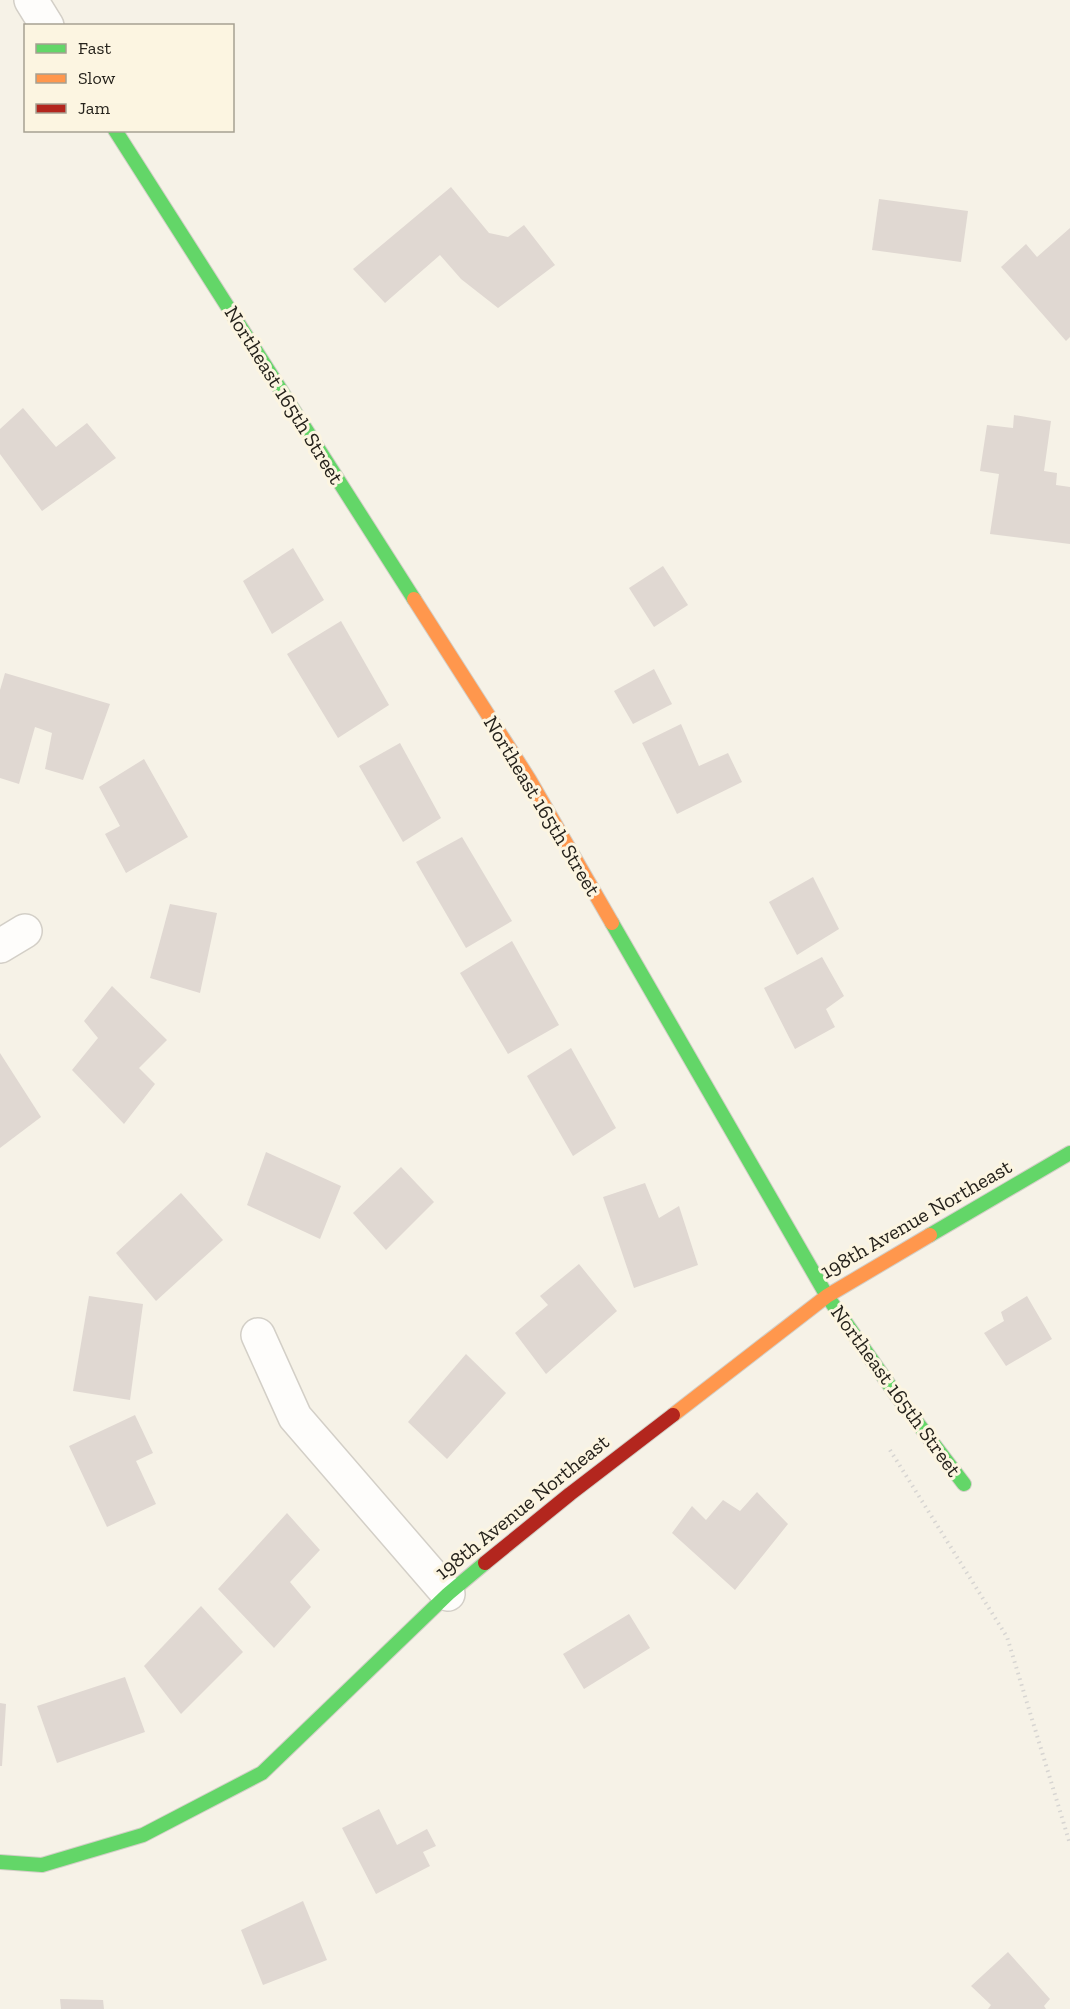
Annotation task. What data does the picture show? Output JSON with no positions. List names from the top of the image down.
{
  "streets": {
    "street": ["Northeast 165th Street", "198th Avenue Northeast"]
  },
  "crossings": [
    ["Northeast 165th Street", "198th Avenue Northeast"]
  ],
  "legend": ["Fast", "Slow", "Jam"]
}
